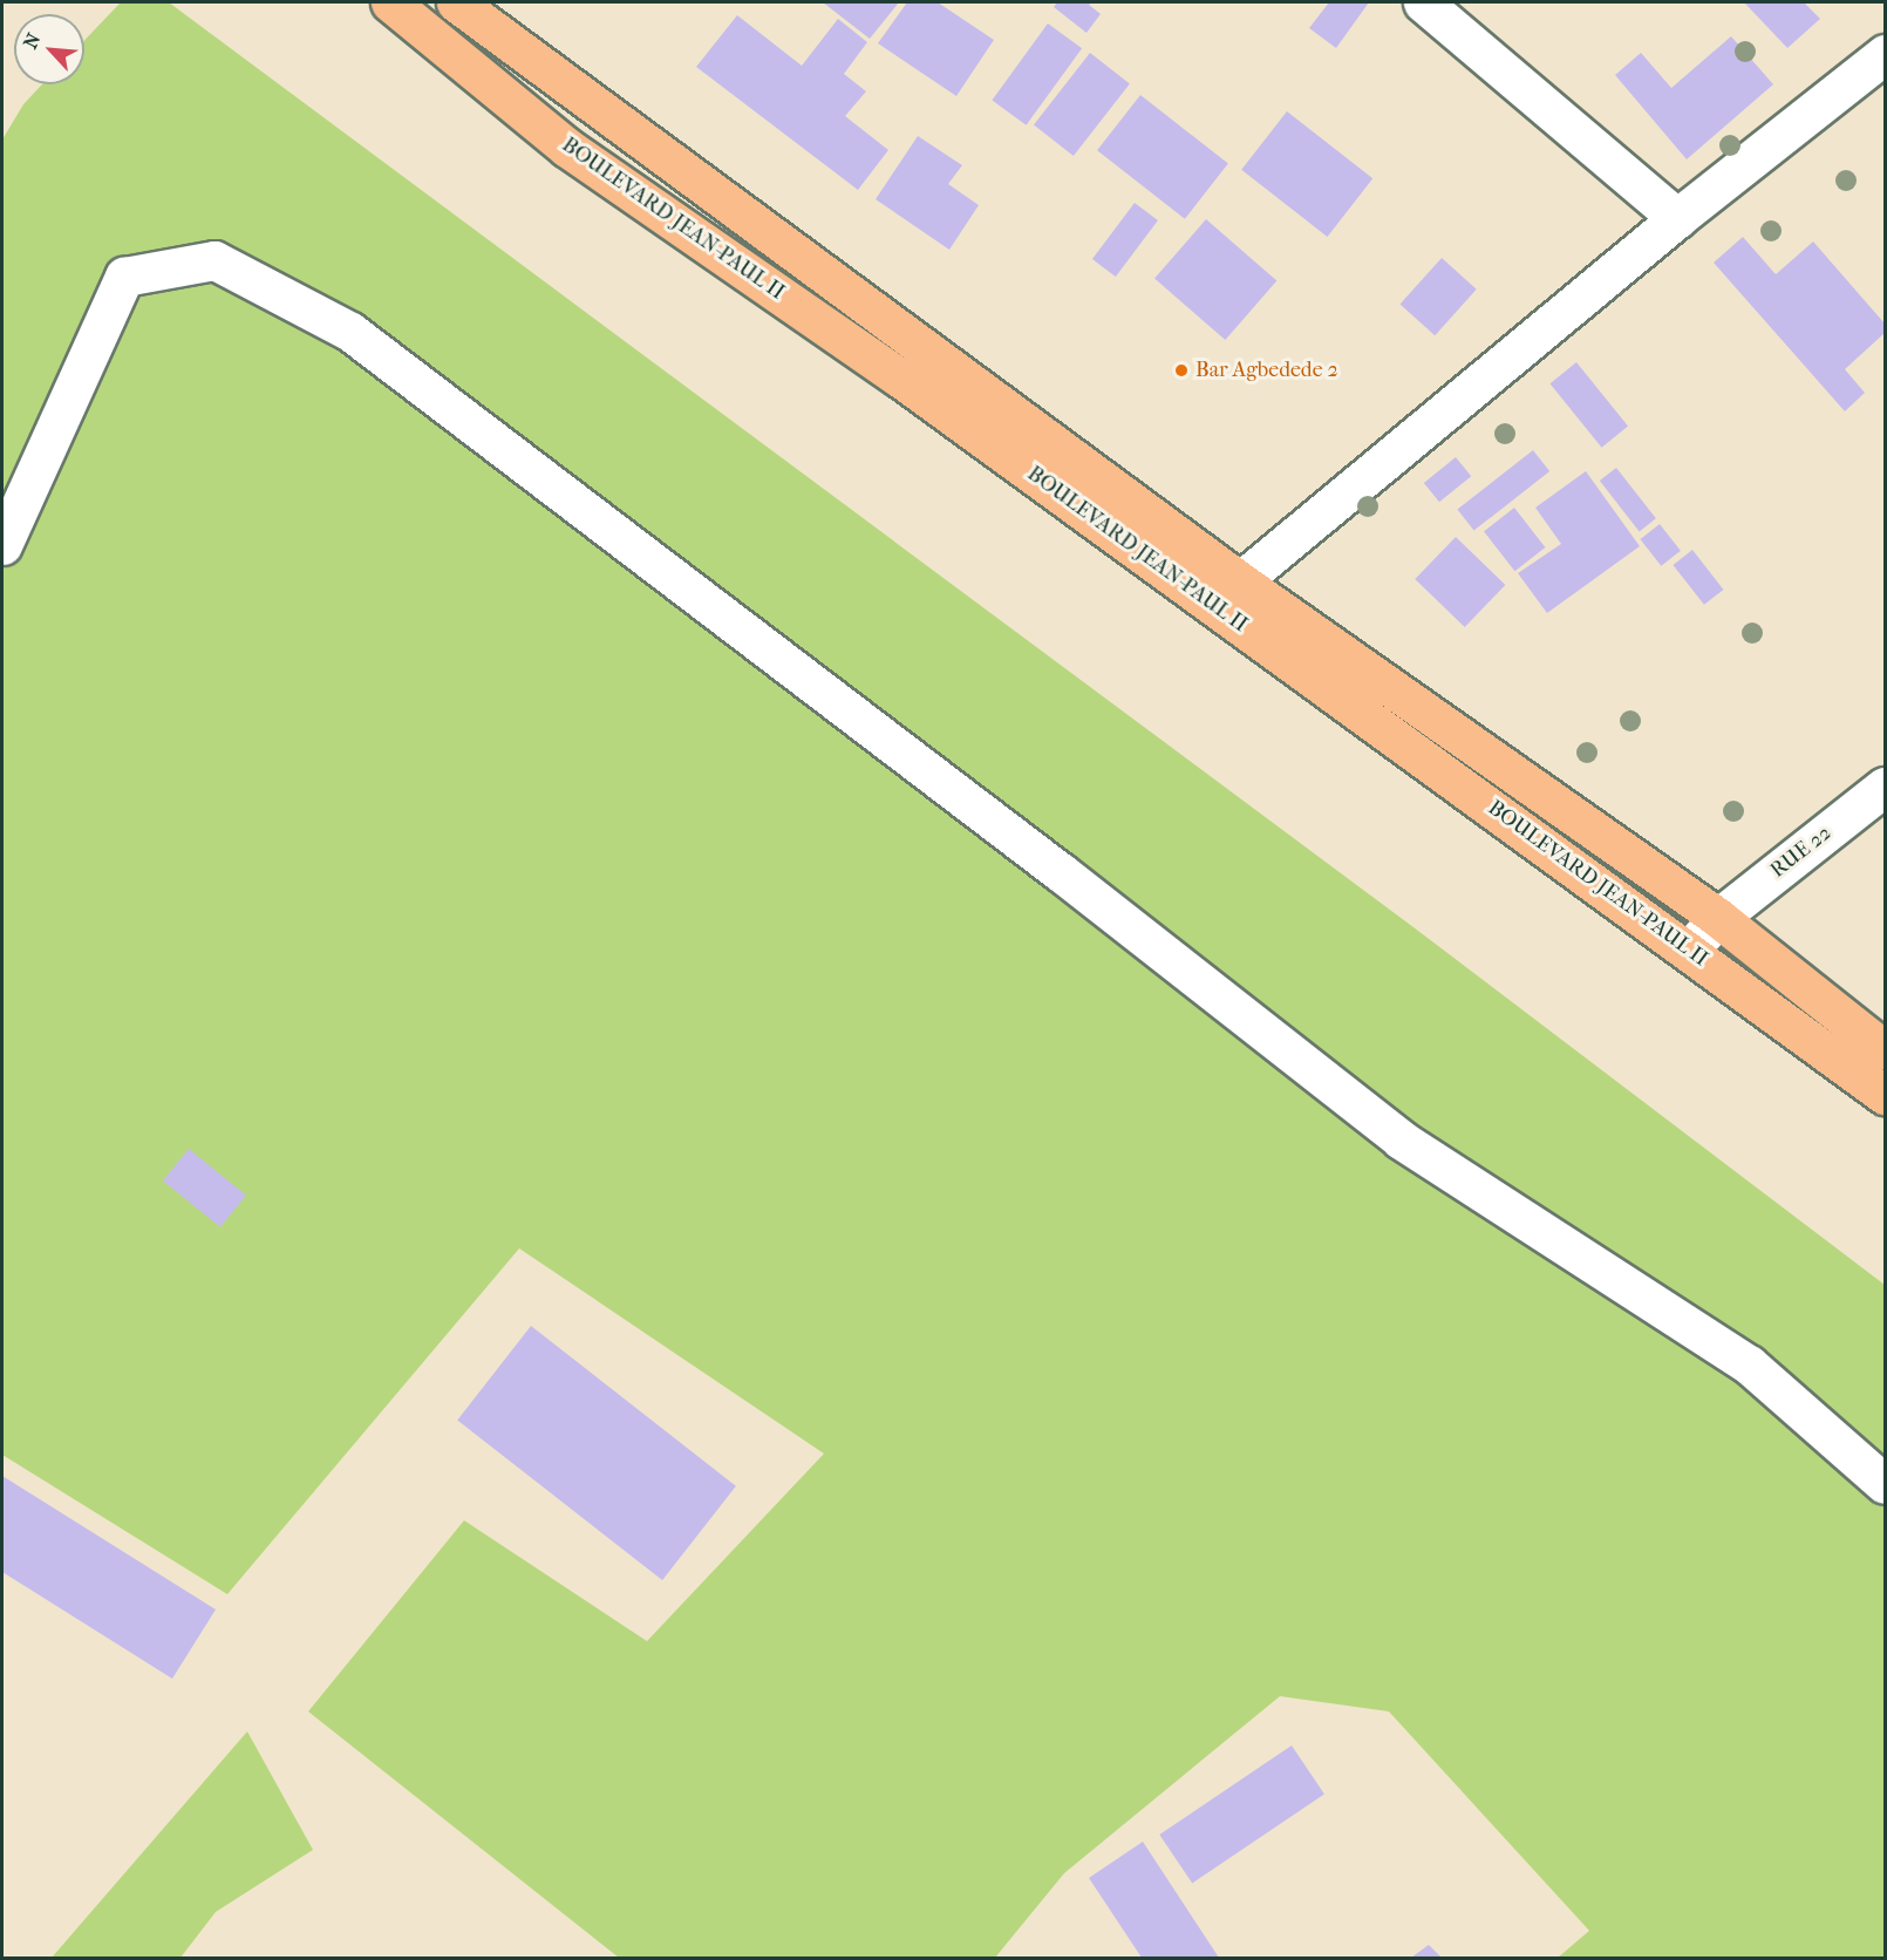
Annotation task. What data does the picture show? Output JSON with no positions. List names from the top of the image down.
{
  "streets": {
    "main road": ["BOULEVARD JEAN-PAUL II"],
    "street": ["RUE 22"]
  },
  "crossings": [
    ["BOULEVARD JEAN-PAUL II", "RUE 22"]
  ],
  "places": ["Bar Agbedede 2"],
  "north": "top left"
}
